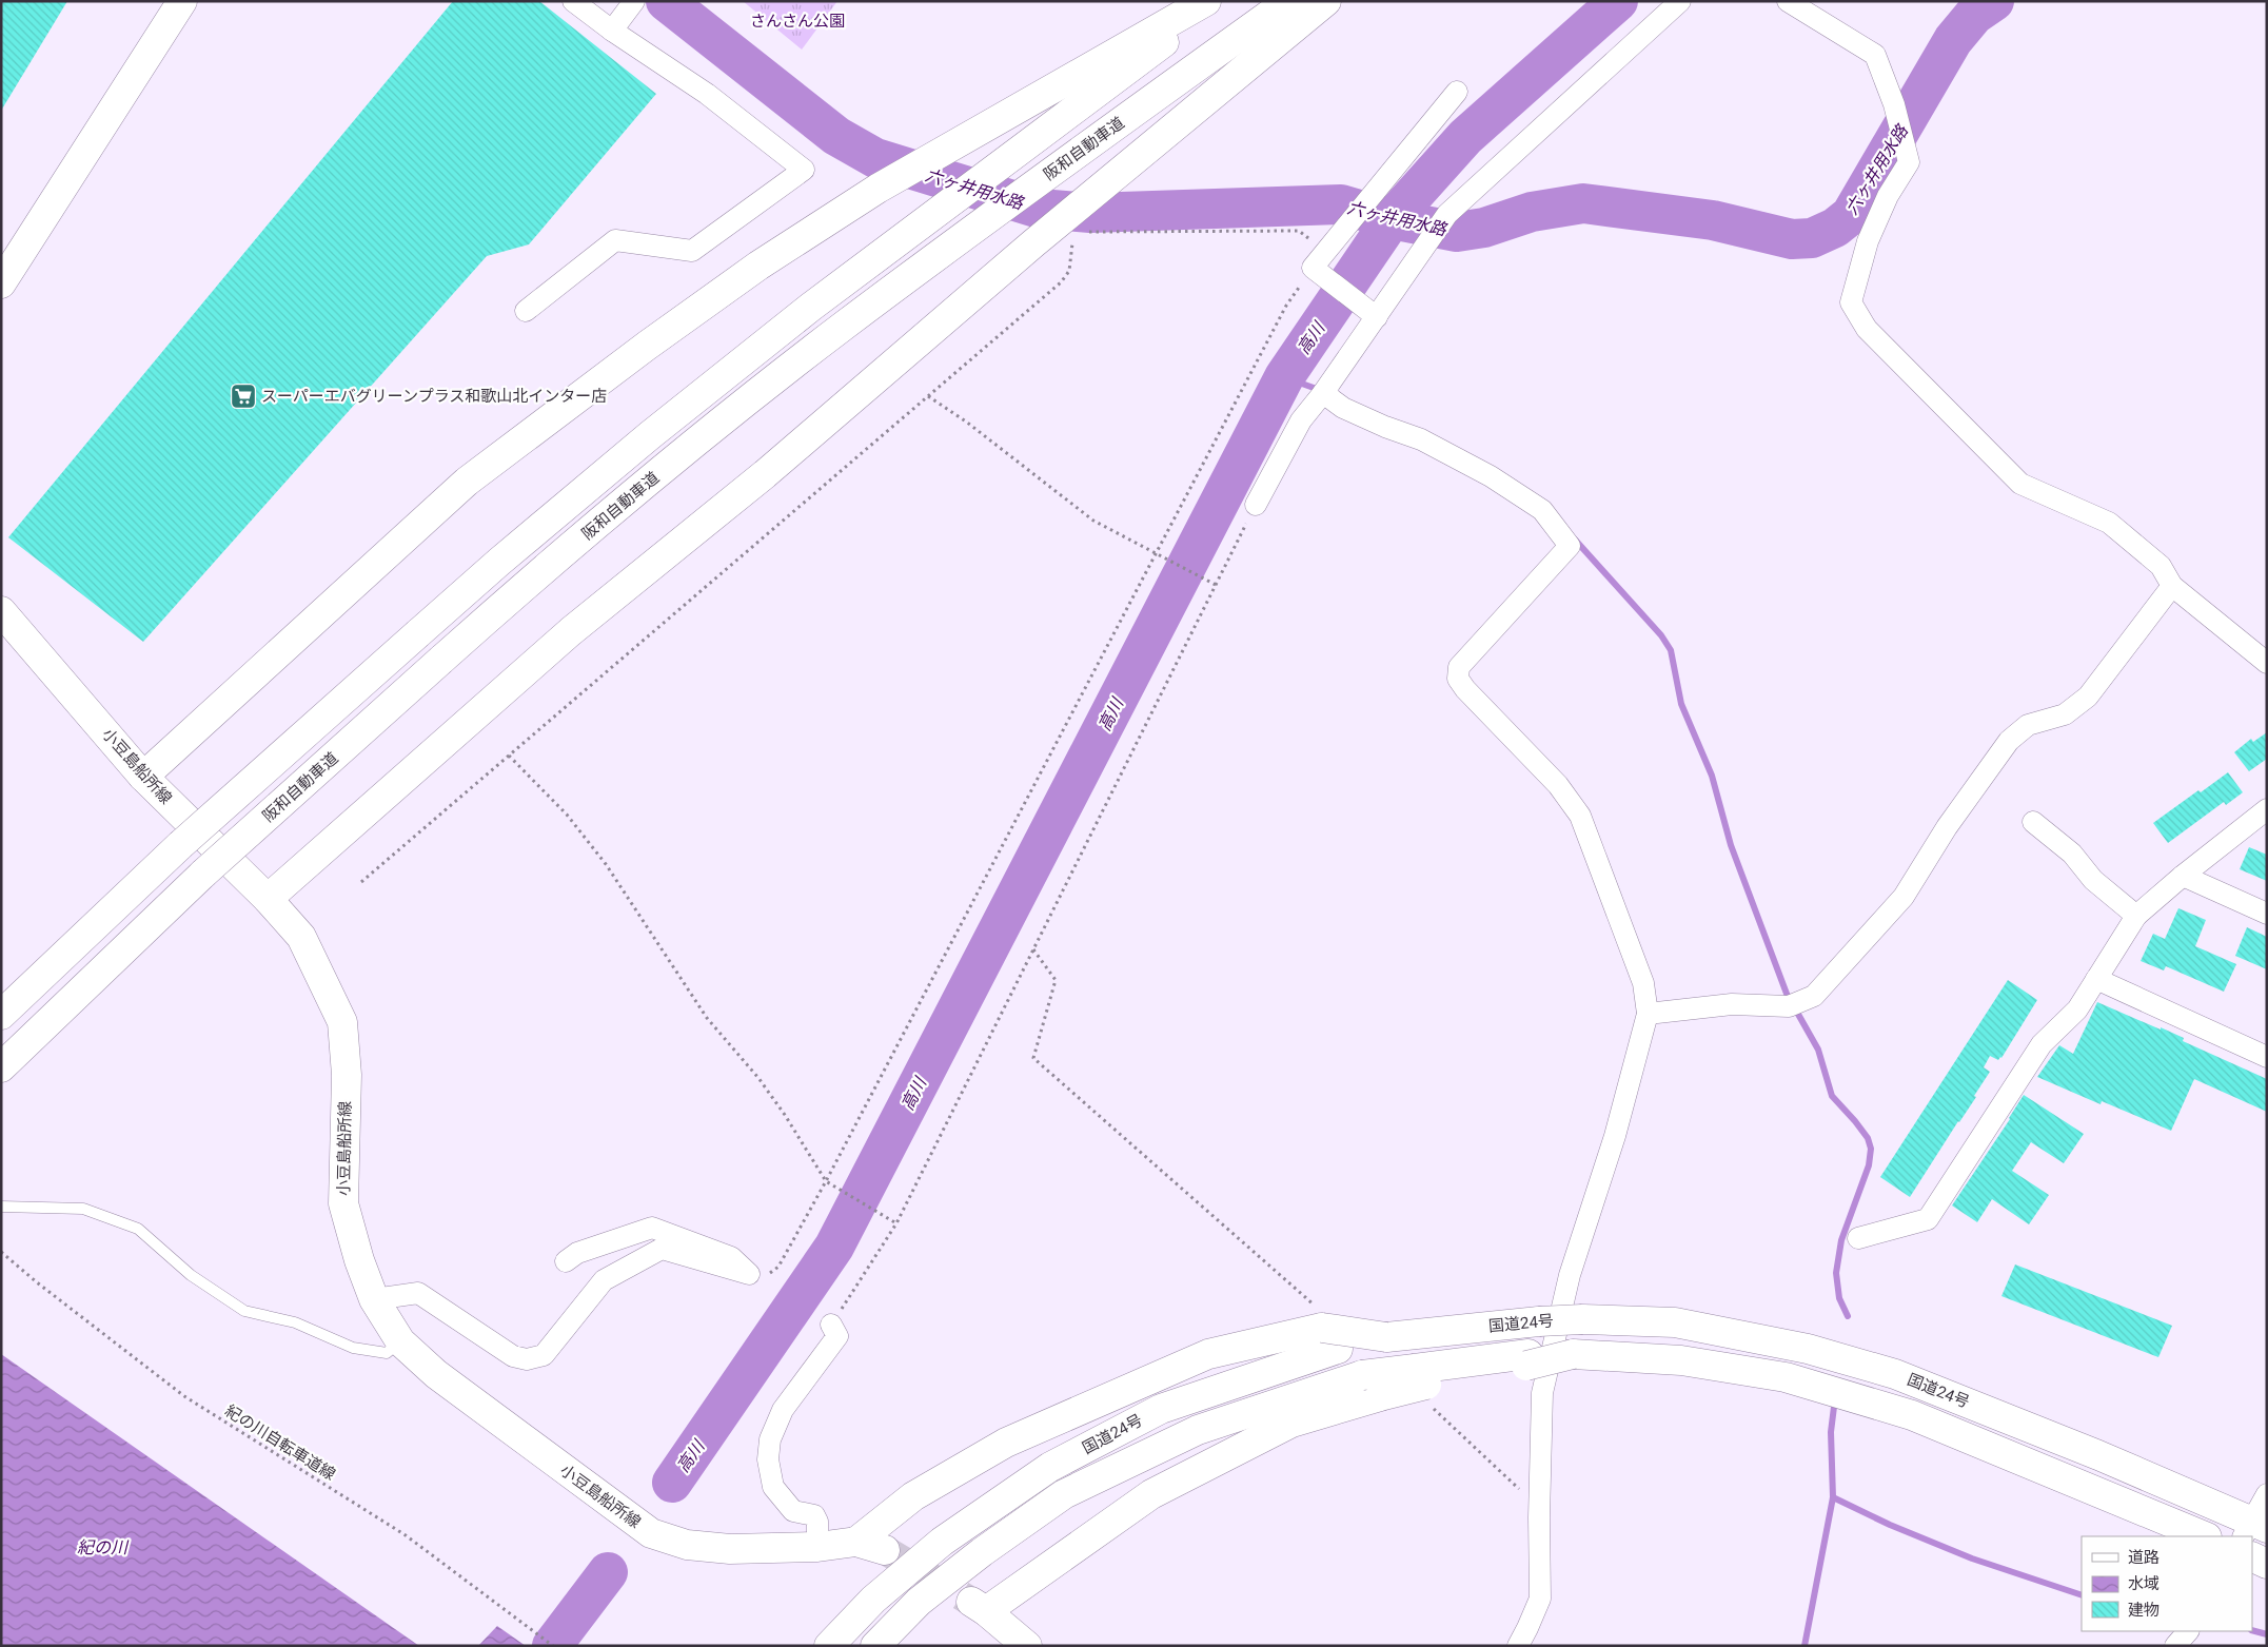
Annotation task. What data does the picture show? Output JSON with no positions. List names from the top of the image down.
{
  "streets": {
    "main road": ["阪和自動車道", "小豆島船所線", "国道24号"],
    "path": ["紀の川自転車道線"]
  },
  "water": ["六ヶ井用水路", "高川", "紀の川"],
  "parks": ["さんさん公園"],
  "places": {
    "supermarket": ["スーパーエバグリーンプラス和歌山北インター店"]
  },
  "legend": ["道路", "水域", "建物"]
}
